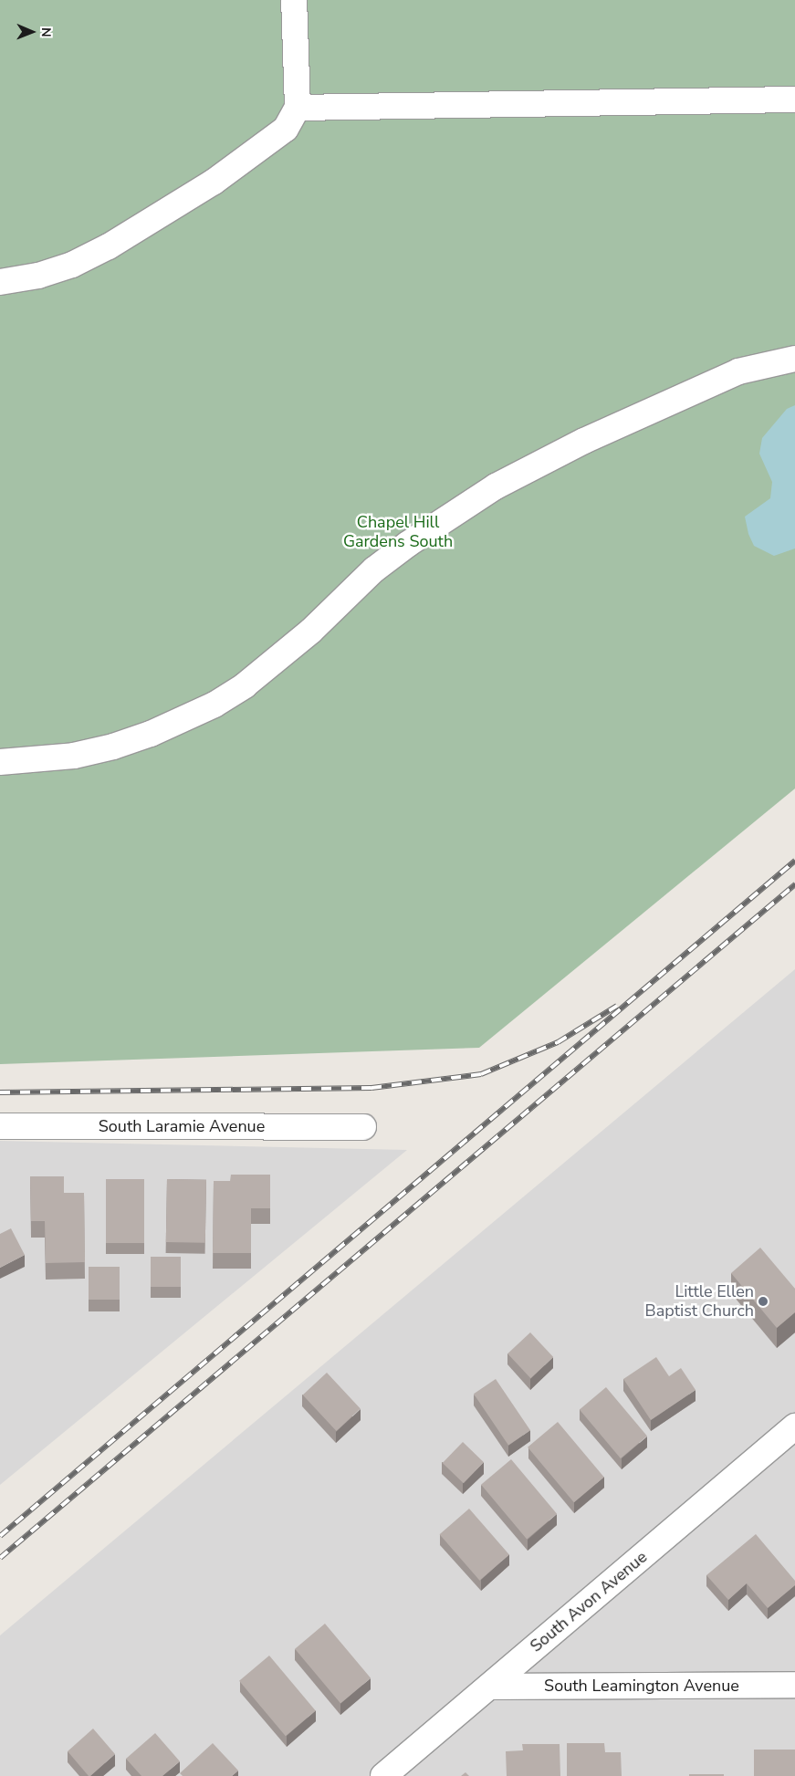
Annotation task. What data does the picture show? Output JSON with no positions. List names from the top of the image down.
{
  "streets": {
    "street": ["South Laramie Avenue", "South Avon Avenue", "South Leamington Avenue"]
  },
  "crossings": [
    ["South Avon Avenue", "South Leamington Avenue"]
  ],
  "parks": ["Chapel Hill Gardens South"],
  "places": ["Little Ellen Baptist Church"],
  "north": "right"
}
